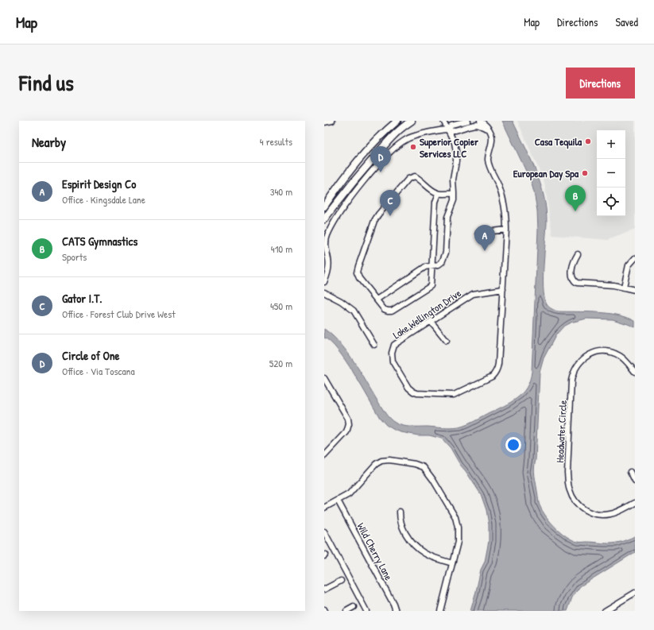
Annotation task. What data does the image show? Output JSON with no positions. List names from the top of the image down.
{
  "streets": {
    "street": ["Lake Wellington Drive", "Headwater Circle", "Wild Cherry Lane"]
  },
  "places": ["Casa Tequila", "Superior Copier Services LLC", "European Day Spa"],
  "page": {
    "header": "Map",
    "nav": ["Map", "Directions", "Saved"],
    "title": "Find us",
    "buttons": "Directions",
    "heading": ["Nearby", "4 results"],
    "map_buttons": ["+", "−"],
    "pins": [
      "D",
      "B",
      "C",
      "A"
    ],
    "list": [
      {
        "mark": "A",
        "name": "Espirit Design Co",
        "note": "Office · Kingsdale Lane",
        "value": "340 m"
      },
      {
        "mark": "B",
        "name": "CATS Gymnastics",
        "note": "Sports",
        "value": "410 m"
      },
      {
        "mark": "C",
        "name": "Gator I.T.",
        "note": "Office · Forest Club Drive West",
        "value": "450 m"
      },
      {
        "mark": "D",
        "name": "Circle of One",
        "note": "Office · Via Toscana",
        "value": "520 m"
      }
    ]
  }
}
